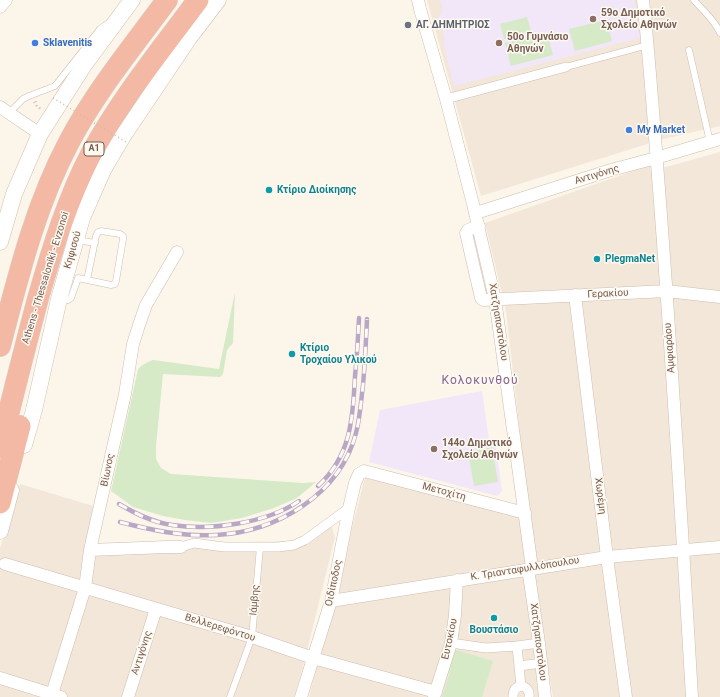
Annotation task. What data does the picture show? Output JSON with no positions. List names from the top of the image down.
{
  "streets": {
    "highway": ["Α1", "Athens - Thessaloniki - Evzonoi"],
    "main road": ["Κηφισού"],
    "street": [
      "Αντιγόνης",
      "Γερακίου",
      "Χατζηαποστόλου",
      "Αμφιαράου",
      "Βίωνος",
      "Μετοχίτη",
      "Χωρέμη",
      "Κ. Τριανταφυλλόπουλου",
      "Οιδίποδος",
      "Βελλερεφόντου",
      "Ευτοκίου"
    ],
    "lane": ["Ιάμβης"]
  },
  "crossings": [
    ["Αντιγόνης", "Χατζηαποστόλου"],
    ["Αντιγόνης", "Αμφιαράου"],
    ["Αντιγόνης", "Βελλερεφόντου"],
    ["Γερακίου", "Χατζηαποστόλου"],
    ["Γερακίου", "Αμφιαράου"],
    ["Γερακίου", "Χωρέμη"],
    ["Χατζηαποστόλου", "Μετοχίτη"],
    ["Χατζηαποστόλου", "Κ. Τριανταφυλλόπουλου"],
    ["Αμφιαράου", "Κ. Τριανταφυλλόπουλου"],
    ["Βίωνος", "Βελλερεφόντου"],
    ["Μετοχίτη", "Οιδίποδος"],
    ["Χωρέμη", "Κ. Τριανταφυλλόπουλου"],
    ["Κ. Τριανταφυλλόπουλου", "Οιδίποδος"],
    ["Κ. Τριανταφυλλόπουλου", "Ευτοκίου"],
    ["Οιδίποδος", "Βελλερεφόντου"],
    ["Ιάμβης", "Βελλερεφόντου"],
    ["Βελλερεφόντου", "Ευτοκίου"]
  ],
  "districts": ["Κολοκυνθού"],
  "places": [
    "59ο Δημοτικό Σχολείο Αθηνών",
    "ΑΓ. ΔΗΜΗΤΡΙΟΣ",
    "Sklavenitis",
    "50ο Γυμνάσιο Αθηνών",
    "My Market",
    "Κτίριο Διοίκησης",
    "PlegmaNet",
    "Κτίριο Τροχαίου Υλικού",
    "144ο Δημοτικό Σχολείο Αθηνών",
    "Βουστάσιο"
  ]
}
